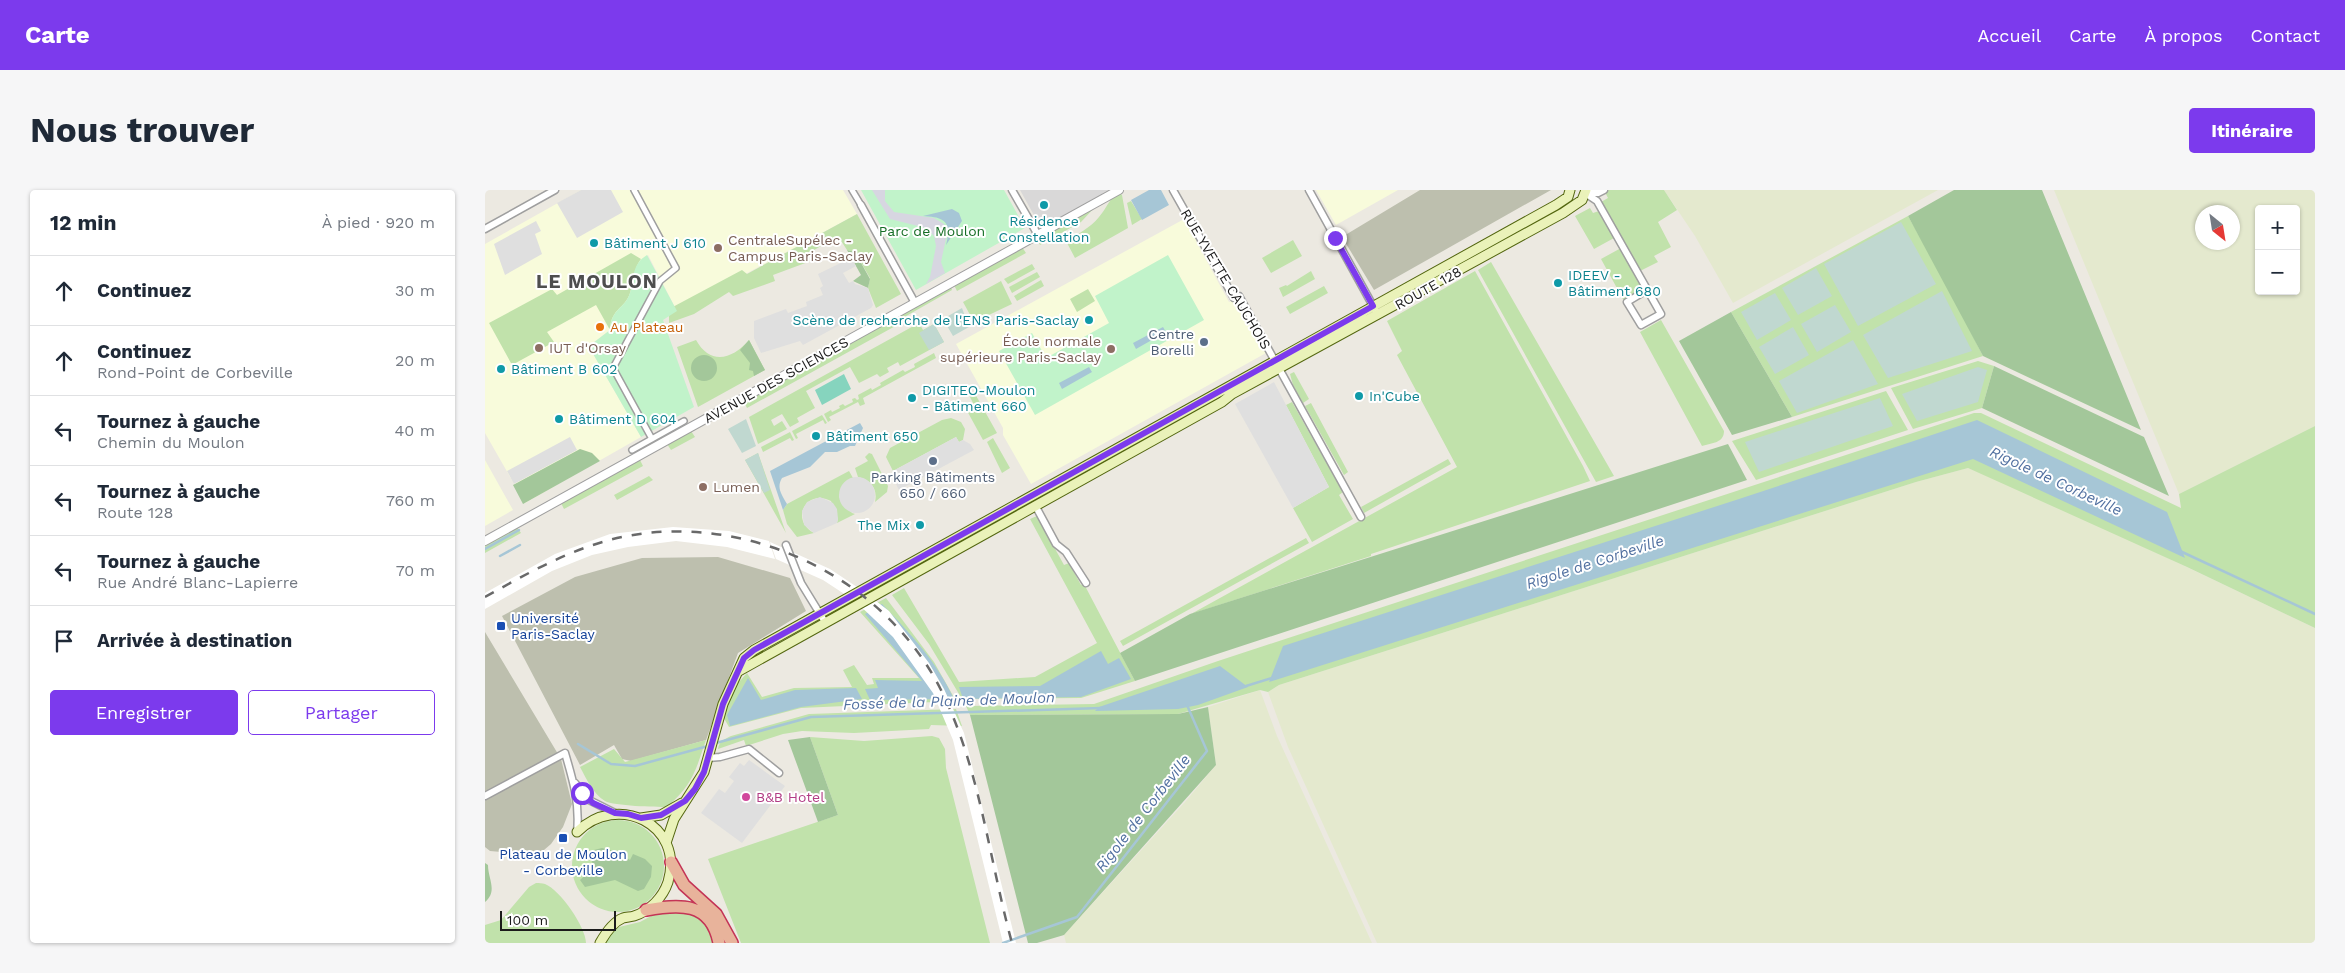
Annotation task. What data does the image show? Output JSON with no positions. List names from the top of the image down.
{
  "streets": {
    "main road": ["ROUTE 128"],
    "street": ["RUE YVETTE CAUCHOIS", "AVENUE DES SCIENCES"]
  },
  "crossings": [
    ["RUE YVETTE CAUCHOIS", "ROUTE 128"]
  ],
  "districts": ["LE MOULON"],
  "water": ["Rigole de Corbeville", "Fossé de la Plaine de Moulon"],
  "parks": ["Parc de Moulon"],
  "places": {
    "other": [
      "Résidence Constellation",
      "Bâtiment J 610",
      "CentraleSupélec - Campus Paris-Saclay",
      "IDEEV - Bâtiment 680",
      "Scène de recherche de l'ENS Paris-Saclay",
      "Au Plateau",
      "Centre Borelli",
      "IUT d'Orsay",
      "École normale supérieure Paris-Saclay",
      "Bâtiment B 602",
      "In'Cube",
      "DIGITEO-Moulon - Bâtiment 660",
      "Bâtiment D 604",
      "Bâtiment 650",
      "Parking Bâtiments 650 / 660",
      "Lumen",
      "The Mix",
      "B&B Hotel"
    ],
    "transit": ["Université Paris-Saclay", "Plateau de Moulon - Corbeville"]
  },
  "scale_bar": "100 m",
  "north": "bottom right",
  "page": {
    "header": "Carte",
    "nav": [
      "Accueil",
      "Carte",
      "À propos",
      "Contact"
    ],
    "buttons": [
      "Itinéraire",
      ["Enregistrer", "Partager"]
    ],
    "title": "Nous trouver",
    "heading": ["12 min", "À pied · 920 m"],
    "map_buttons": ["+", "−"],
    "list": [
      ["Continuez", "30 m"],
      ["Continuez", "Rond-Point de Corbeville", "20 m"],
      ["Tournez à gauche", "Chemin du Moulon", "40 m"],
      ["Tournez à gauche", "Route 128", "760 m"],
      ["Tournez à gauche", "Rue André Blanc-Lapierre", "70 m"],
      "Arrivée à destination"
    ],
    "scale": "100 m"
  }
}
